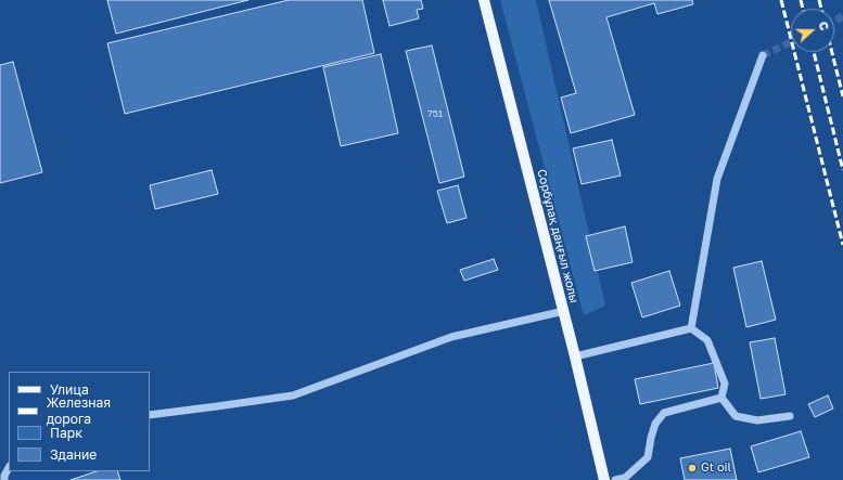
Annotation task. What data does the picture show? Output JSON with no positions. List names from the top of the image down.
{
  "streets": {
    "main road": ["Сорбұлақ даңғыл жолы"]
  },
  "places": ["Gt oil"],
  "house_numbers": ["751"],
  "legend": [
    "Улица",
    "Железная дорога",
    "Парк",
    "Здание"
  ],
  "north": "right"
}
